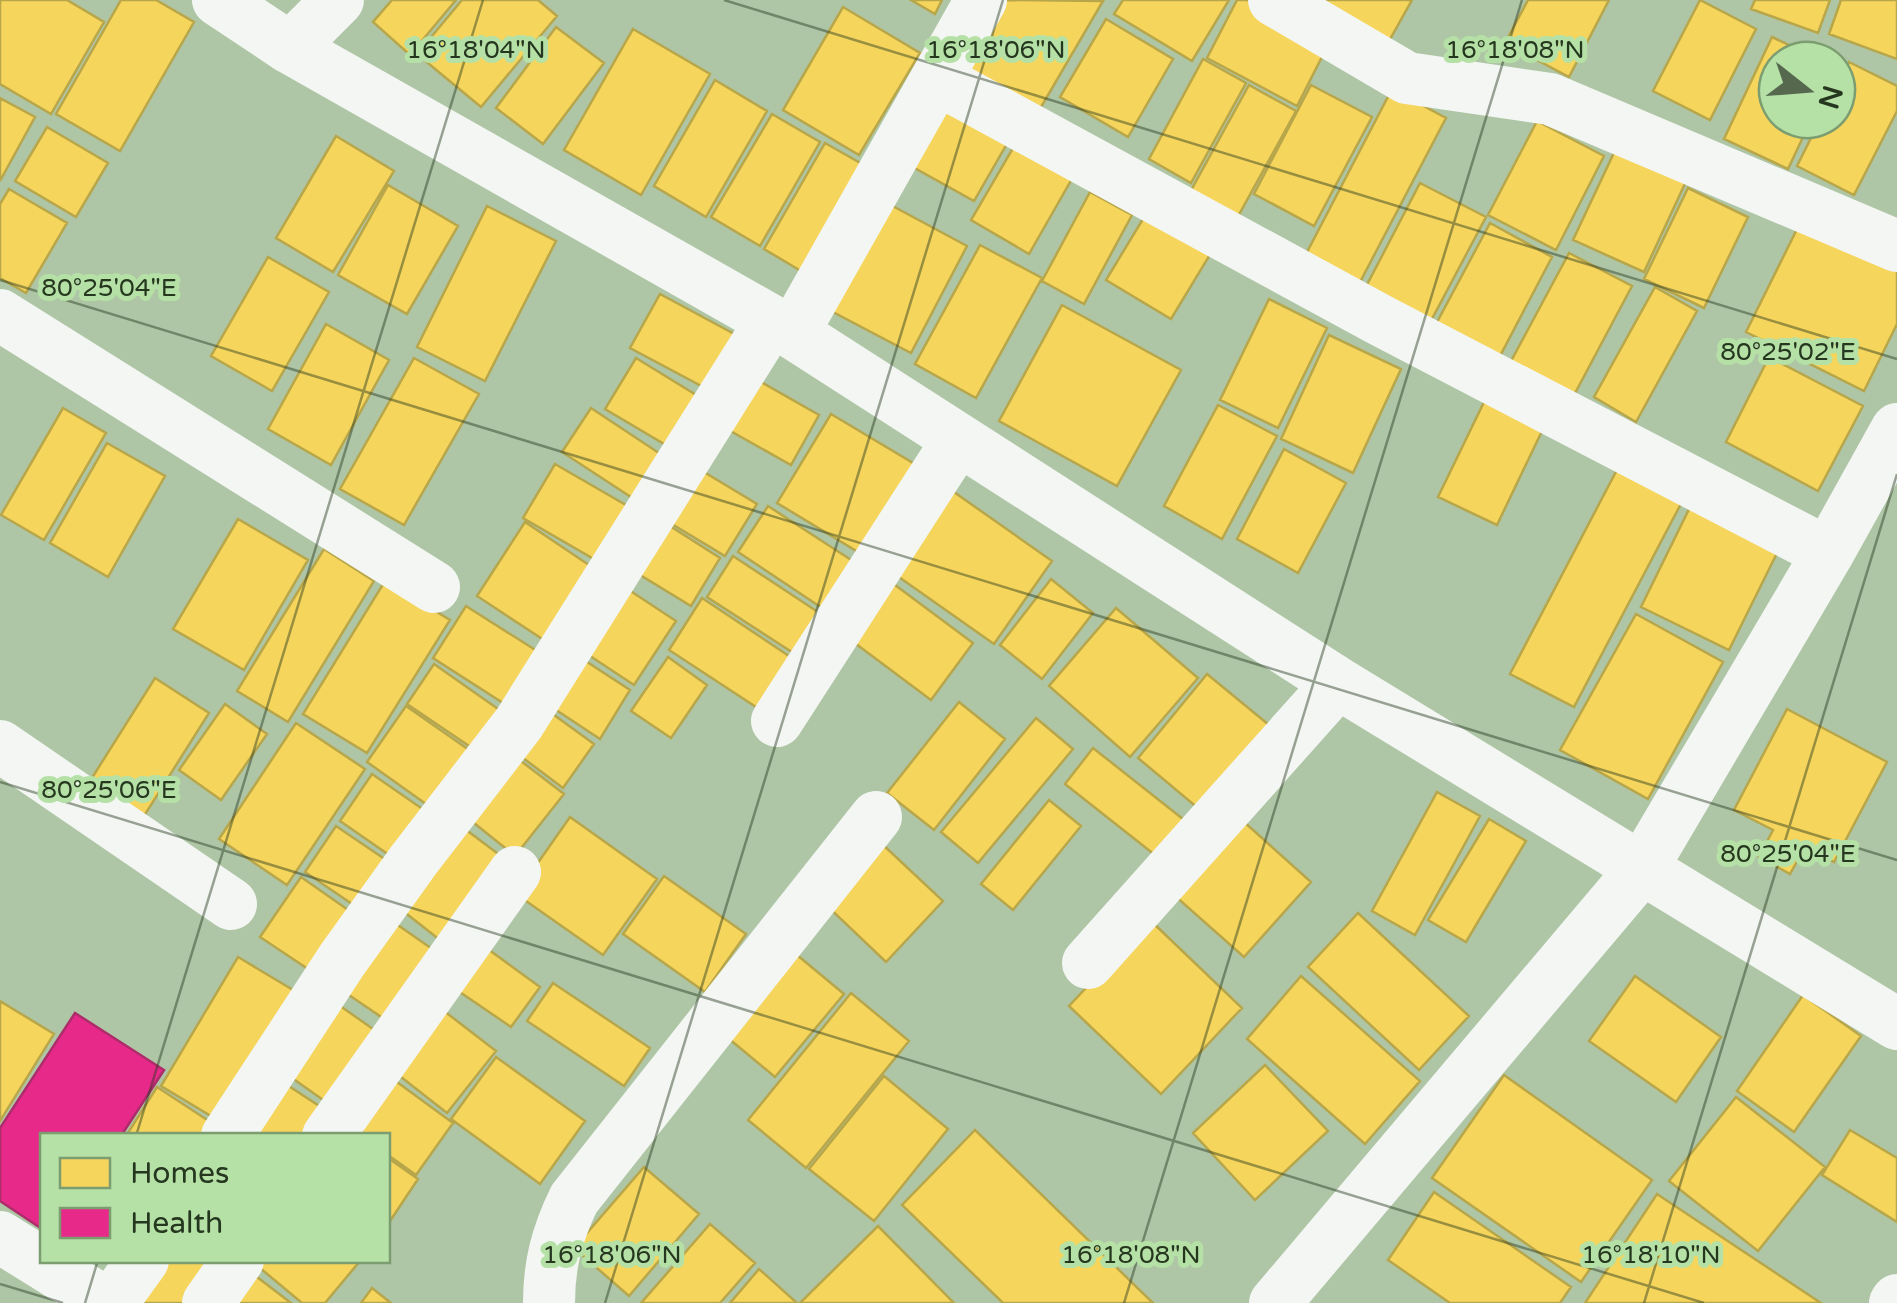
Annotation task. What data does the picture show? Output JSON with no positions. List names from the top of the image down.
{
  "legend": ["Homes", "Health"],
  "north": "right",
  "coordinates": [
    "16°18'04\"N",
    "16°18'06\"N",
    "16°18'08\"N",
    "80°25'04\"E",
    "80°25'02\"E",
    "80°25'06\"E",
    "16°18'10\"N"
  ]
}
